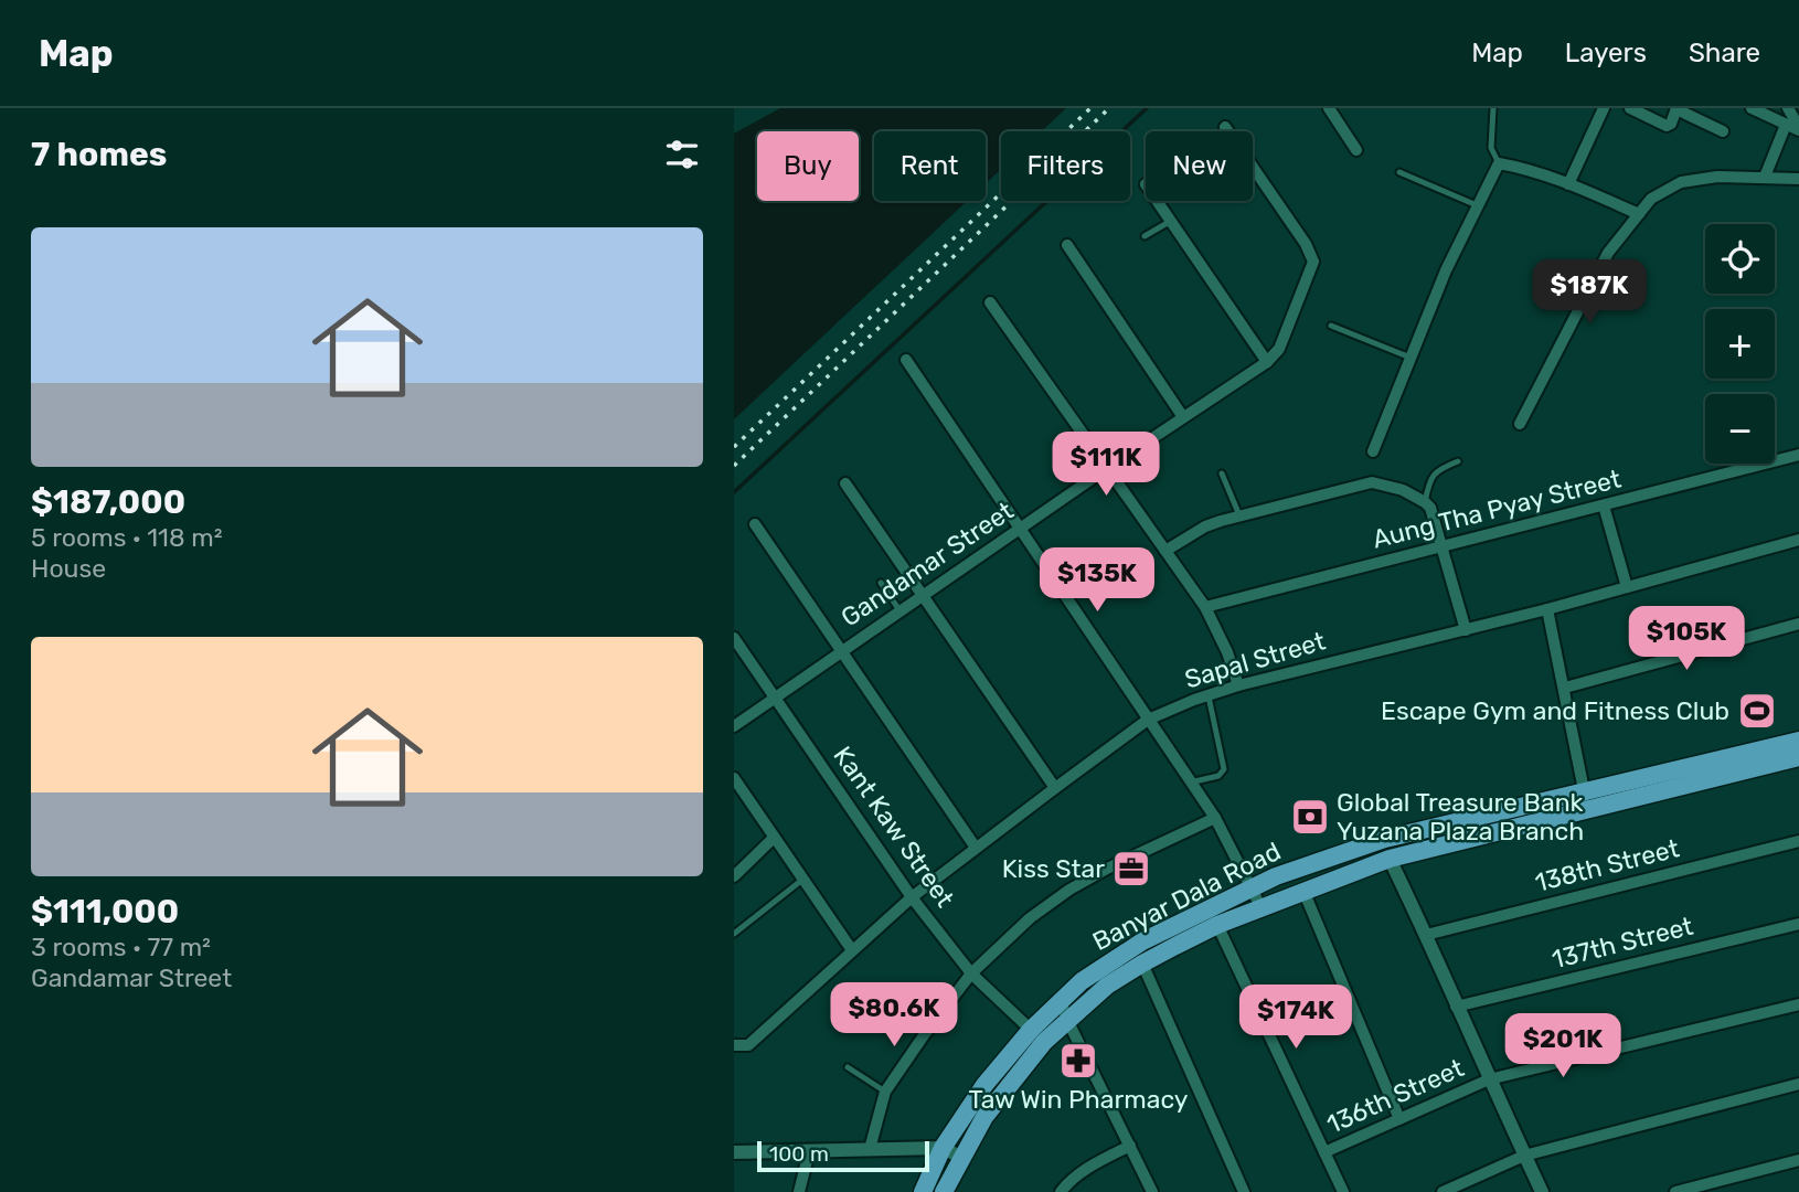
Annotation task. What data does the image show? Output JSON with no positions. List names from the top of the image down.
{
  "streets": {
    "main road": ["Banyar Dala Road"],
    "street": [
      "Aung Tha Pyay Street",
      "Gandamar Street",
      "Sapal Street",
      "Kant Kaw Street",
      "138th Street",
      "137th Street",
      "136th Street"
    ]
  },
  "crossings": [
    ["Gandamar Street", "Kant Kaw Street"],
    ["Sapal Street", "Kant Kaw Street"],
    ["Kant Kaw Street", "Banyar Dala Road"]
  ],
  "places": {
    "sports": ["Escape Gym and Fitness Club"],
    "bank": ["Global Treasure Bank Yuzana Plaza Branch"],
    "office": ["Kiss Star"],
    "pharmacy": ["Taw Win Pharmacy"]
  },
  "scale_bar": "100 m",
  "page": {
    "header": "Map",
    "nav": ["Map", "Layers", "Share"],
    "heading": "7 homes",
    "chip": [
      "Buy",
      "Rent",
      "Filters",
      "New"
    ],
    "list": [
      {
        "name": "$187,000",
        "note": "5 rooms · 118 m² · House"
      },
      {
        "name": "$111,000",
        "note": "3 rooms · 77 m² · Gandamar Street"
      }
    ],
    "map_buttons": ["+", "−"],
    "price": [
      "$187K",
      "$111K",
      "$135K",
      "$105K",
      "$80.6K",
      "$174K",
      "$201K"
    ],
    "scale": "100 m"
  }
}
